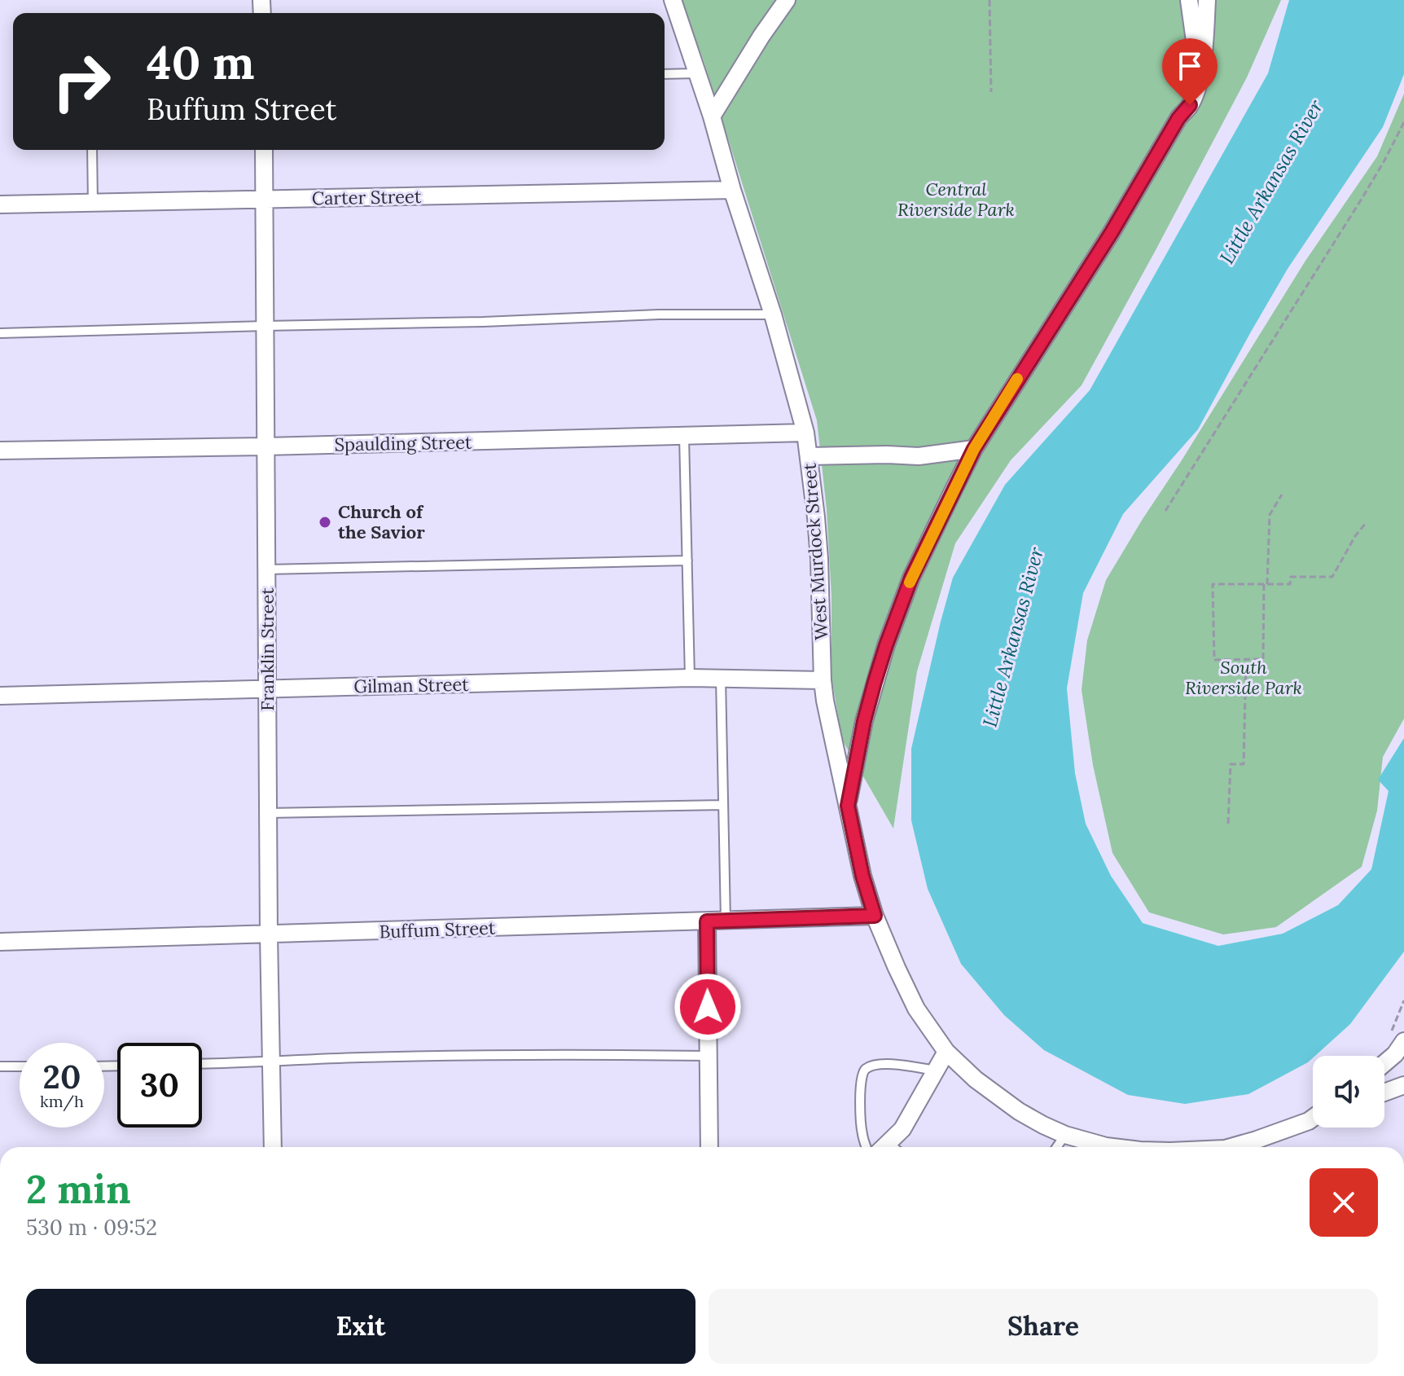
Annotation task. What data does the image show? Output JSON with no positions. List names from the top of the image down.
{
  "streets": {
    "street": [
      "Carter Street",
      "Spaulding Street",
      "West Murdock Street",
      "Franklin Street",
      "Gilman Street",
      "Buffum Street"
    ]
  },
  "crossings": [
    ["Carter Street", "West Murdock Street"],
    ["Carter Street", "Franklin Street"],
    ["Spaulding Street", "West Murdock Street"],
    ["Spaulding Street", "Franklin Street"],
    ["West Murdock Street", "Gilman Street"],
    ["West Murdock Street", "Buffum Street"],
    ["Franklin Street", "Gilman Street"],
    ["Franklin Street", "Buffum Street"]
  ],
  "water": ["Little Arkansas River"],
  "parks": ["Central Riverside Park", "South Riverside Park"],
  "places": ["Church of the Savior"],
  "page": {
    "turn": ["40 m", "Buffum Street"],
    "speed": "20 km/h",
    "limit": "30",
    "heading": ["2 min", "530 m · 09:52"],
    "buttons": ["Exit", "Share"]
  }
}
